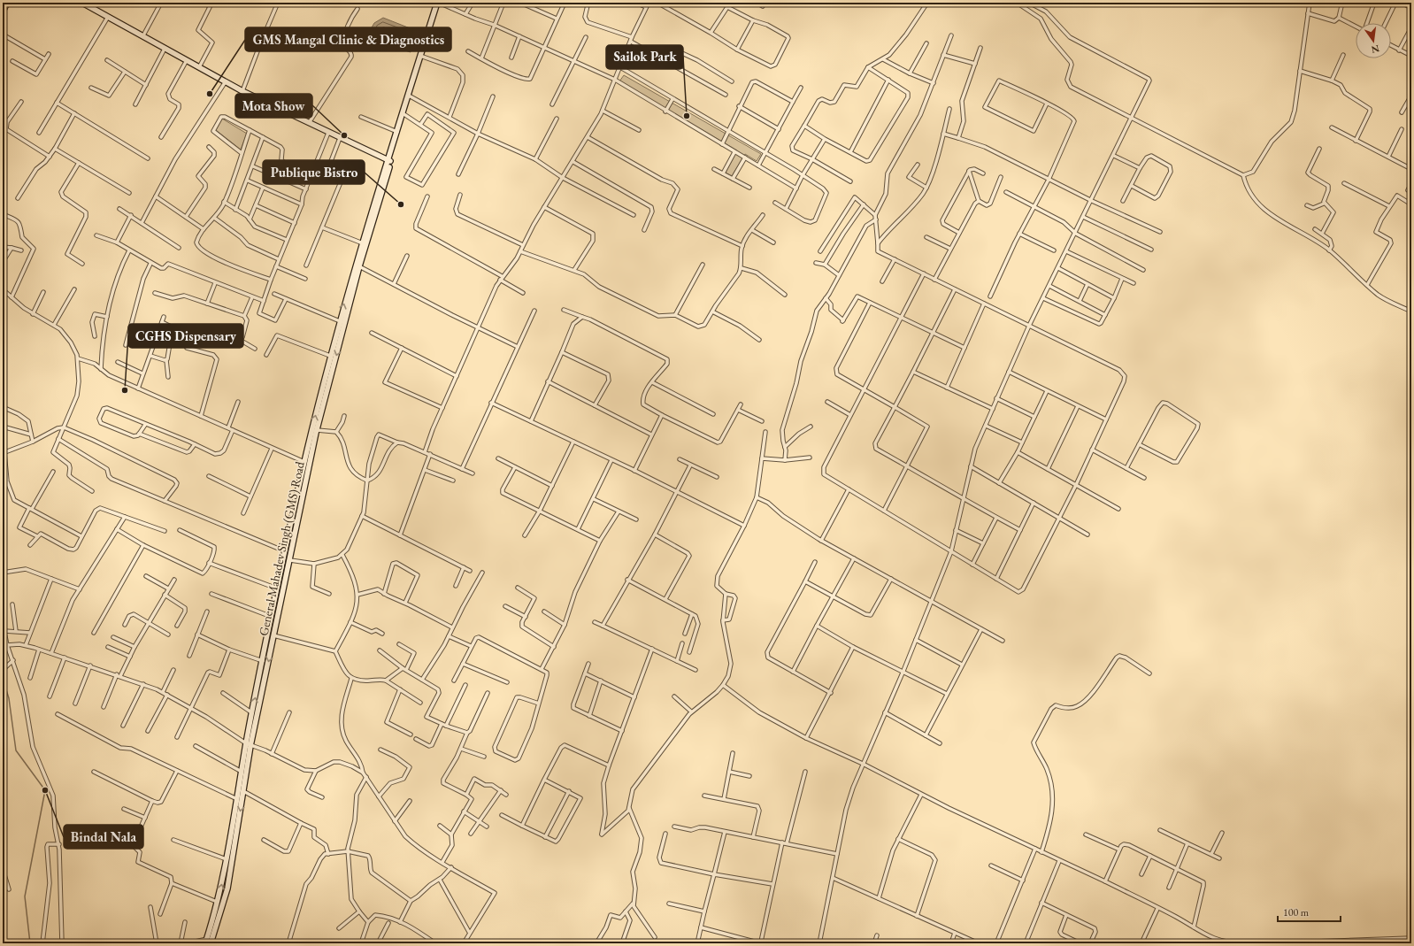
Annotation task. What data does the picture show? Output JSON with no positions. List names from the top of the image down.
{
  "streets": {
    "street": ["General Mahadev Singh (GMS) Road"]
  },
  "places": [
    "GMS Mangal Clinic & Diagnostics",
    "Sailok Park",
    "Mota Show",
    "Publique Bistro",
    "CGHS Dispensary",
    "Bindal Nala"
  ],
  "scale_bar": "100 m",
  "north": "bottom"
}
